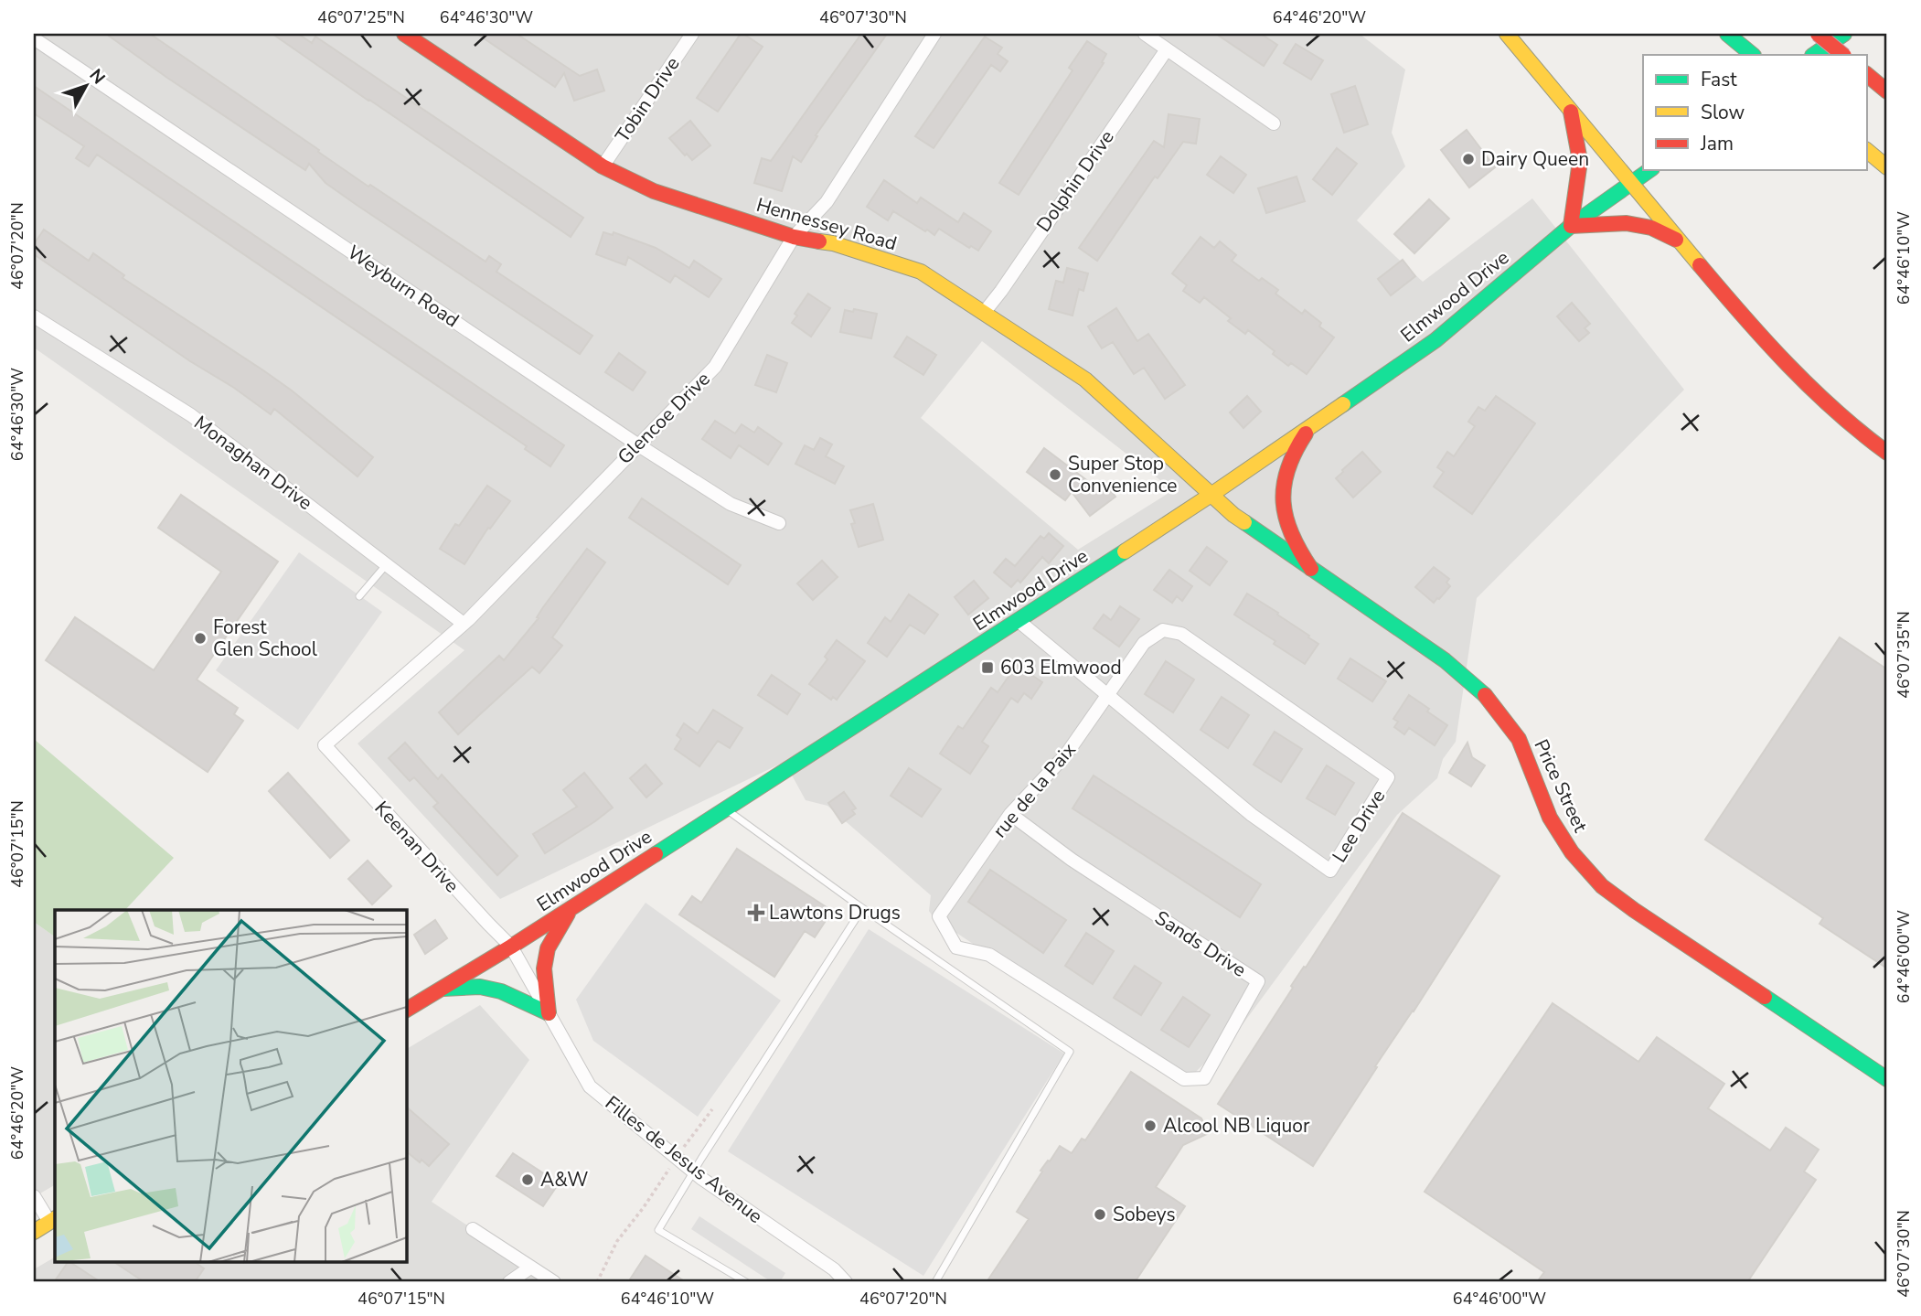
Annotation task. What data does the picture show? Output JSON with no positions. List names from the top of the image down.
{
  "streets": {
    "main road": ["Hennessey Road", "Elmwood Drive", "Price Street"],
    "street": [
      "Tobin Drive",
      "Dolphin Drive",
      "Weyburn Road",
      "Glencoe Drive",
      "Monaghan Drive",
      "rue de la Paix",
      "Lee Drive",
      "Keenan Drive",
      "Sands Drive",
      "Filles de Jesus Avenue"
    ]
  },
  "crossings": [
    ["Tobin Drive", "Hennessey Road"],
    ["Dolphin Drive", "Hennessey Road"],
    ["Hennessey Road", "Elmwood Drive"],
    ["Hennessey Road", "Glencoe Drive"],
    ["Hennessey Road", "Price Street"],
    ["Weyburn Road", "Glencoe Drive"],
    ["Elmwood Drive", "Price Street"],
    ["Elmwood Drive", "Keenan Drive"],
    ["Elmwood Drive", "Filles de Jesus Avenue"],
    ["Glencoe Drive", "Monaghan Drive"],
    ["Glencoe Drive", "Keenan Drive"],
    ["rue de la Paix", "Lee Drive"],
    ["rue de la Paix", "Sands Drive"],
    ["Keenan Drive", "Filles de Jesus Avenue"]
  ],
  "places": {
    "other": [
      "Dairy Queen",
      "Super Stop Convenience",
      "Forest Glen School",
      "Alcool NB Liquor",
      "A&W",
      "Sobeys"
    ],
    "transit": ["603 Elmwood"],
    "health": ["Lawtons Drugs"]
  },
  "legend": ["Fast", "Slow", "Jam"],
  "north": "top right",
  "coordinates": [
    "46°07'25\"N",
    "64°46'30\"W",
    "46°07'30\"N",
    "64°46'20\"W",
    "46°07'20\"N",
    "64°46'10\"W",
    "46°07'35\"N",
    "46°07'15\"N",
    "64°46'00\"W"
  ]
}
